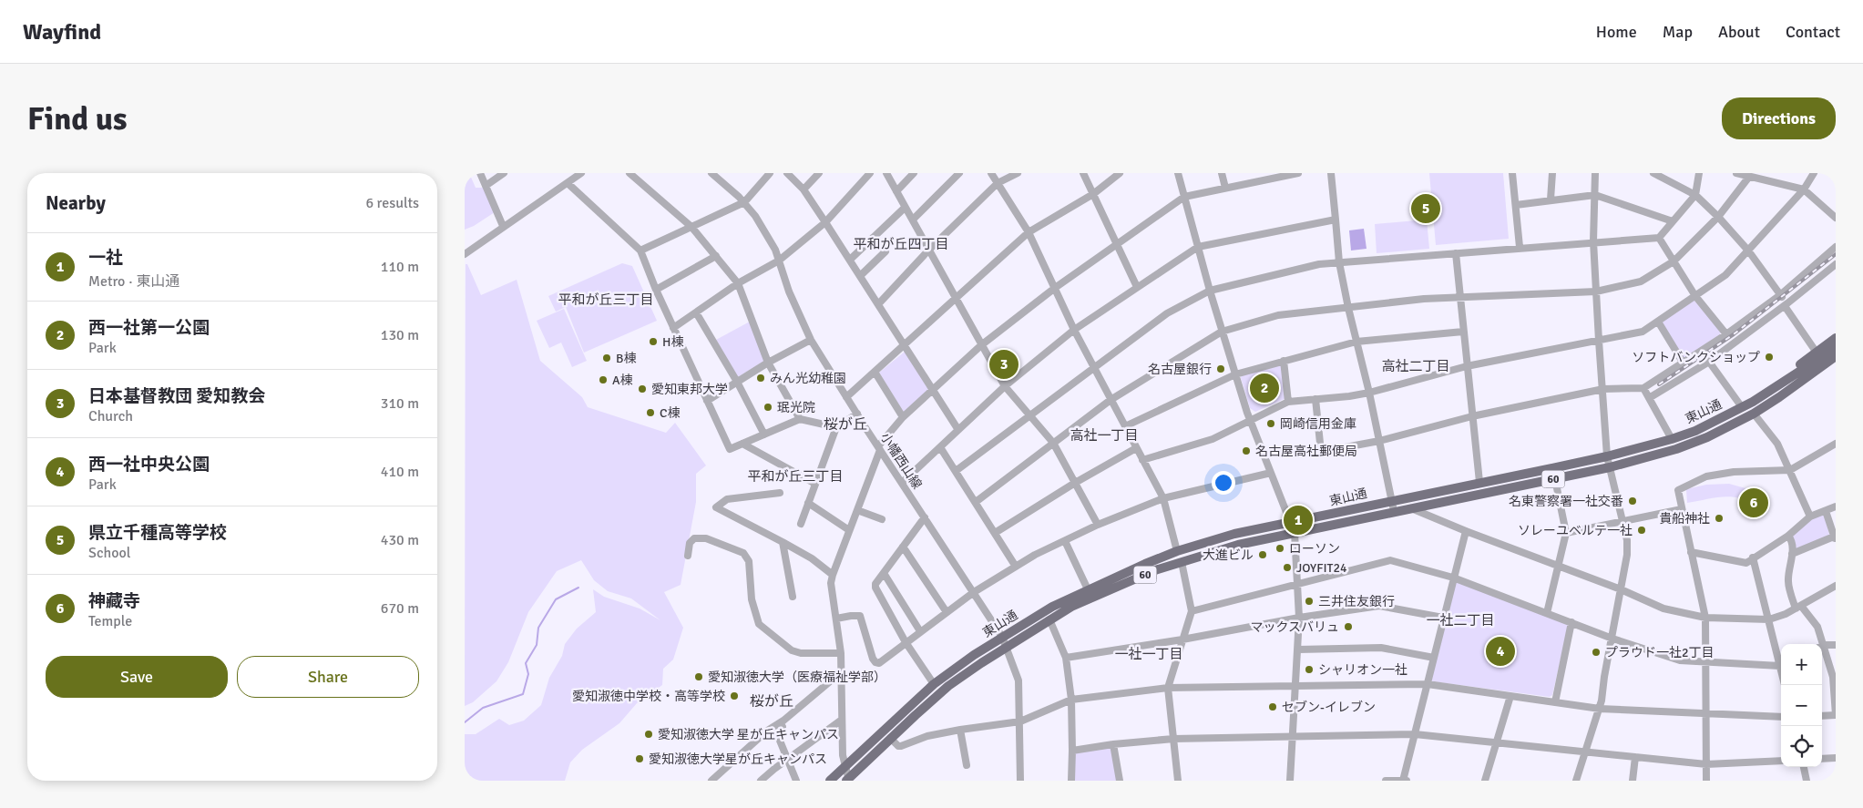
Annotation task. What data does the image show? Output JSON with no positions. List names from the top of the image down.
{
  "streets": {
    "main road": ["東山通", "60"],
    "street": ["小幡西山線"]
  },
  "crossings": [
    ["東山通", "小幡西山線"],
    ["東山通", "60"]
  ],
  "districts": [
    "平和が丘四丁目",
    "平和が丘三丁目",
    "高社二丁目",
    "桜が丘",
    "高社一丁目",
    "平和が丘三丁目",
    "一社二丁目",
    "一社一丁目",
    "桜が丘"
  ],
  "places": [
    "H棟",
    "ソフトバンクショップ",
    "B棟",
    "名古屋銀行",
    "みん光幼稚園",
    "A棟",
    "愛知東邦大学",
    "珉光院",
    "C棟",
    "岡崎信用金庫",
    "名古屋高社郵便局",
    "名東警察署一社交番",
    "貴船神社",
    "ソレーユベルテ一社",
    "ローソン",
    "大進ビル",
    "JOYFIT24",
    "三井住友銀行",
    "マックスバリュ",
    "プラウド一社2丁目",
    "シャリオン一社",
    "愛知淑徳大学（医療福祉学部）",
    "愛知淑徳中学校・高等学校",
    "セブン-イレブン",
    "愛知淑徳大学 星が丘キャンパス",
    "愛知淑徳大学星が丘キャンパス"
  ],
  "page": {
    "header": "Wayfind",
    "nav": [
      "Home",
      "Map",
      "About",
      "Contact"
    ],
    "buttons": [
      "Directions",
      ["Save", "Share"]
    ],
    "title": "Find us",
    "heading": ["Nearby", "6 results"],
    "pins": [
      "5",
      "3",
      "2",
      "6",
      "1",
      "4"
    ],
    "list": [
      {
        "mark": "1",
        "name": "一社",
        "note": "Metro · 東山通",
        "value": "110 m"
      },
      {
        "mark": "2",
        "name": "西一社第一公園",
        "note": "Park",
        "value": "130 m"
      },
      {
        "mark": "3",
        "name": "日本基督教団 愛知教会",
        "note": "Church",
        "value": "310 m"
      },
      {
        "mark": "4",
        "name": "西一社中央公園",
        "note": "Park",
        "value": "410 m"
      },
      {
        "mark": "5",
        "name": "県立千種高等学校",
        "note": "School",
        "value": "430 m"
      },
      {
        "mark": "6",
        "name": "神藏寺",
        "note": "Temple",
        "value": "670 m"
      }
    ],
    "map_buttons": ["+", "−"]
  }
}
